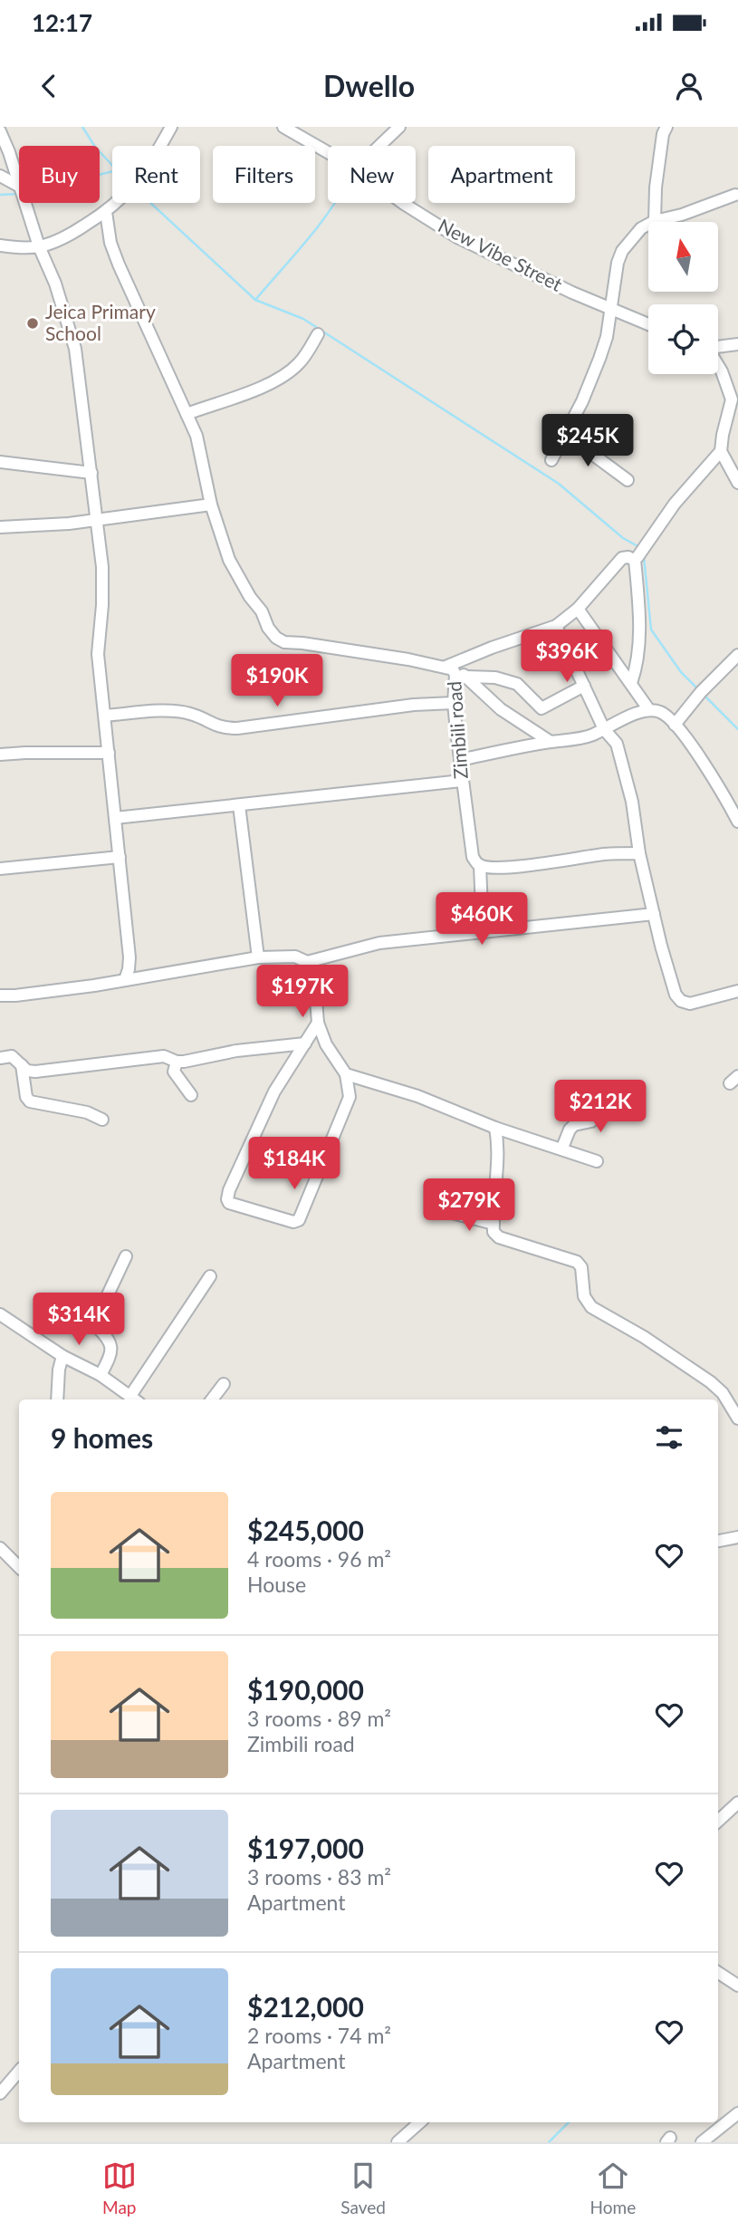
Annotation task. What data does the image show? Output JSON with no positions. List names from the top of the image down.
{
  "streets": {
    "street": ["New Vibe Street", "Zimbili road"]
  },
  "places": ["Jeica Primary School"],
  "north": "top",
  "page": {
    "status": "12:17",
    "header": "Dwello",
    "chip": [
      "Buy",
      "Rent",
      "Filters",
      "New",
      "Apartment"
    ],
    "price": [
      "$245K",
      "$396K",
      "$190K",
      "$460K",
      "$197K",
      "$212K",
      "$184K",
      "$279K",
      "$314K"
    ],
    "heading": "9 homes",
    "list": [
      {
        "name": "$245,000",
        "note": "4 rooms · 96 m² · House"
      },
      {
        "name": "$190,000",
        "note": "3 rooms · 89 m² · Zimbili road"
      },
      {
        "name": "$197,000",
        "note": "3 rooms · 83 m² · Apartment"
      },
      {
        "name": "$212,000",
        "note": "2 rooms · 74 m² · Apartment"
      }
    ],
    "tabs": ["Map", "Saved", "Home"]
  }
}
